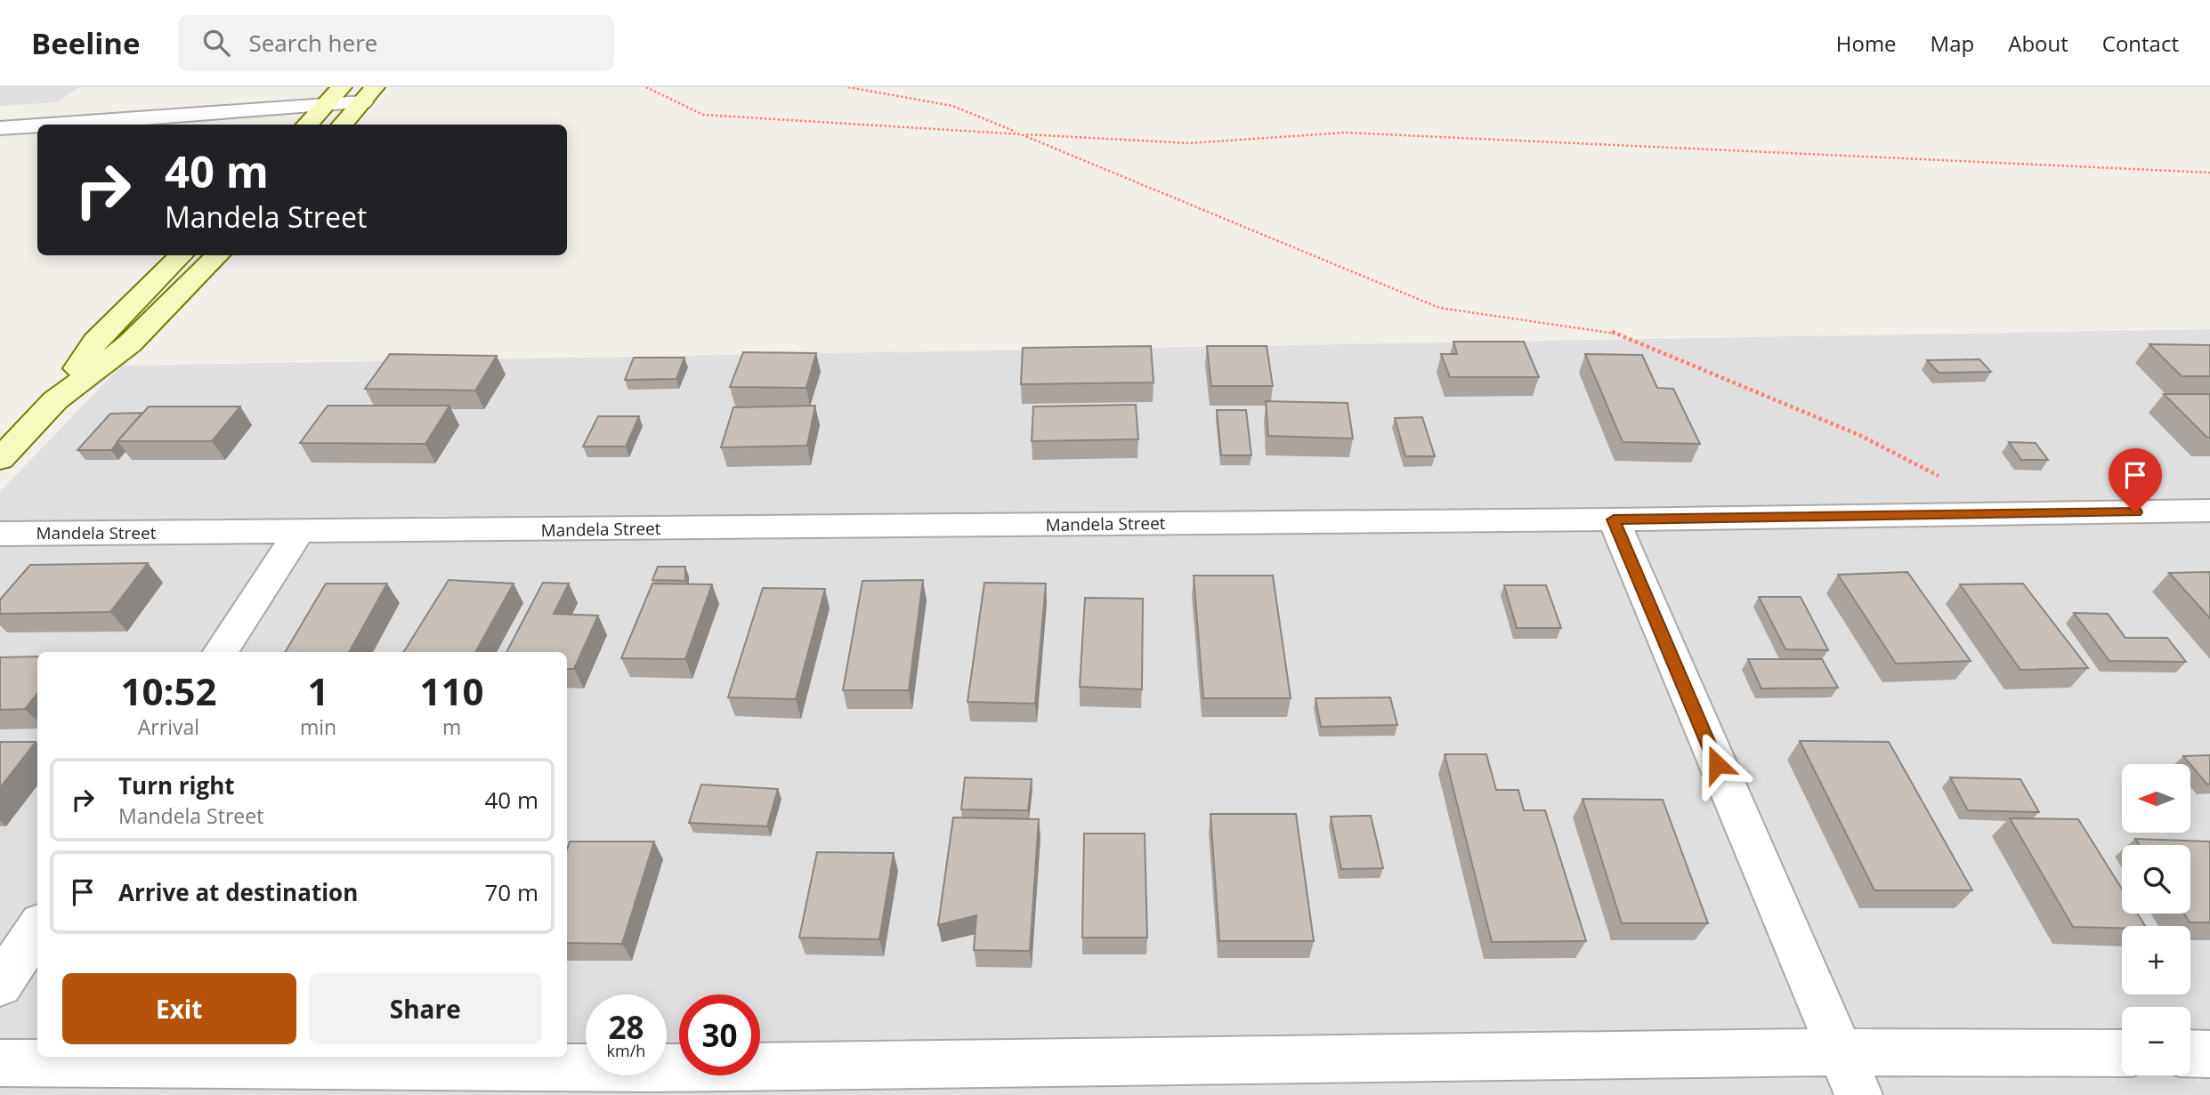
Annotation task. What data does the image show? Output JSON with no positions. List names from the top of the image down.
{
  "streets": {
    "street": ["Mandela Street"]
  },
  "north": "left",
  "page": {
    "header": "Beeline",
    "search": "Search here",
    "nav": [
      "Home",
      "Map",
      "About",
      "Contact"
    ],
    "turn": ["40 m", "Mandela Street"],
    "eta": [
      "10:52",
      "Arrival",
      "1",
      "min",
      "110",
      "m"
    ],
    "list": [
      {
        "name": "Turn right",
        "note": "Mandela Street",
        "value": "40 m"
      },
      {
        "name": "Arrive at destination",
        "value": "70 m"
      }
    ],
    "map_buttons": ["+", "−"],
    "buttons": ["Exit", "Share"],
    "speed": "28 km/h",
    "limit": "30"
  }
}
